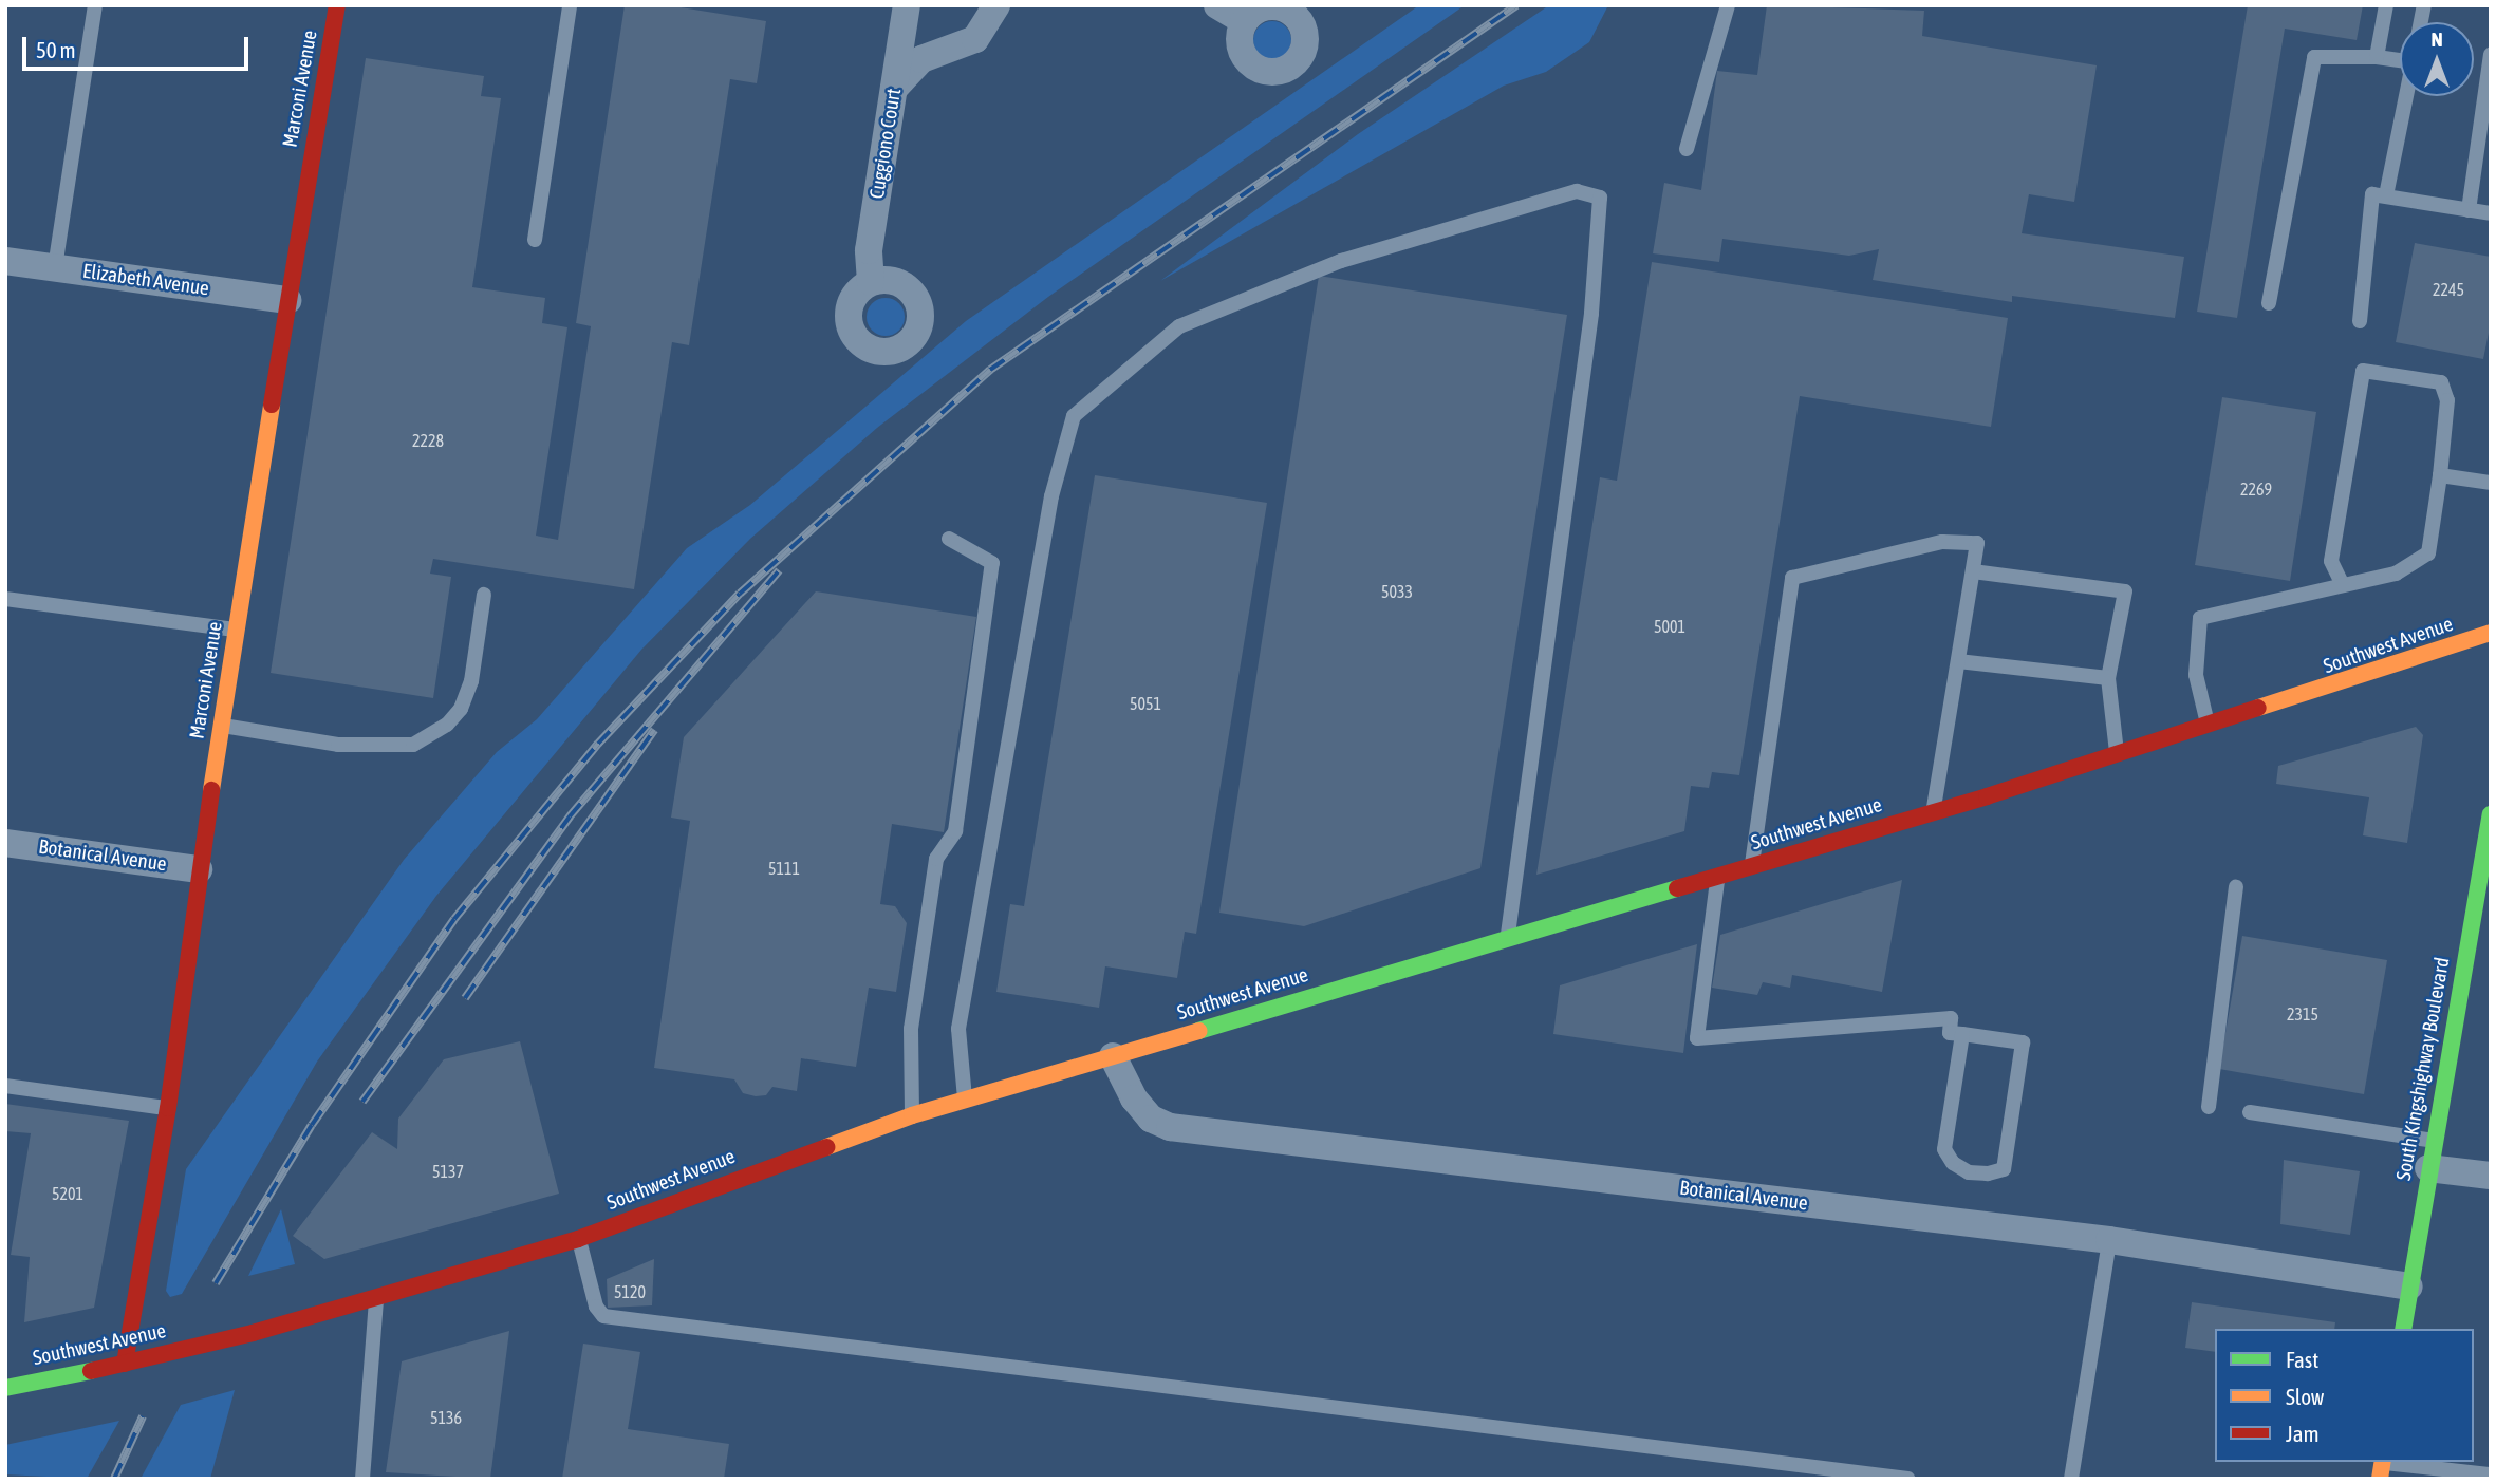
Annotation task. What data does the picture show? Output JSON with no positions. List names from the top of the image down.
{
  "streets": {
    "street": [
      "Marconi Avenue",
      "Cuggiono Court",
      "Elizabeth Avenue",
      "Southwest Avenue",
      "Botanical Avenue",
      "South Kingshighway Boulevard"
    ]
  },
  "crossings": [
    ["Marconi Avenue", "Elizabeth Avenue"],
    ["Marconi Avenue", "Southwest Avenue"],
    ["Marconi Avenue", "Botanical Avenue"],
    ["Southwest Avenue", "Botanical Avenue"],
    ["Botanical Avenue", "South Kingshighway Boulevard"]
  ],
  "house_numbers": [
    "2245",
    "2228",
    "2269",
    "5033",
    "5001",
    "5051",
    "5111",
    "2315",
    "5137",
    "5201",
    "5120",
    "5136"
  ],
  "legend": ["Fast", "Slow", "Jam"],
  "scale_bar": "50 m",
  "north": "top"
}
